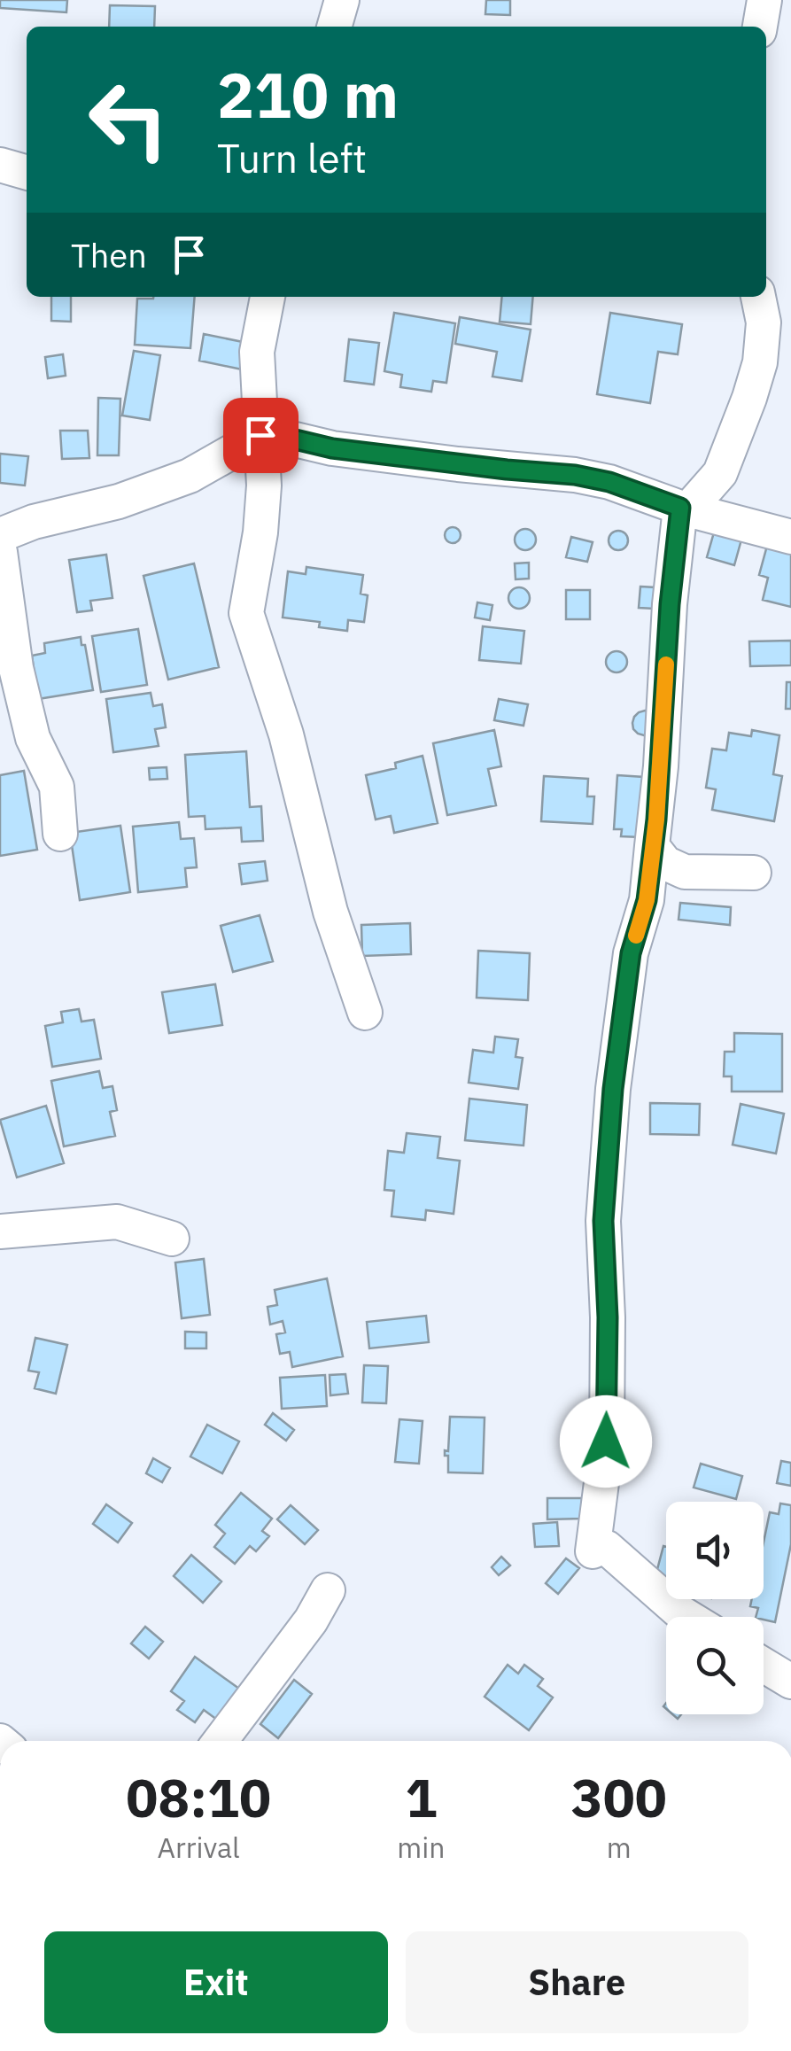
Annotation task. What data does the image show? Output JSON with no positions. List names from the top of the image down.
{
  "page": {
    "turn": ["210 m", "Turn left"],
    "then": "Then",
    "eta": [
      "08:10",
      "Arrival",
      "1",
      "min",
      "300",
      "m"
    ],
    "buttons": ["Exit", "Share"]
  }
}
